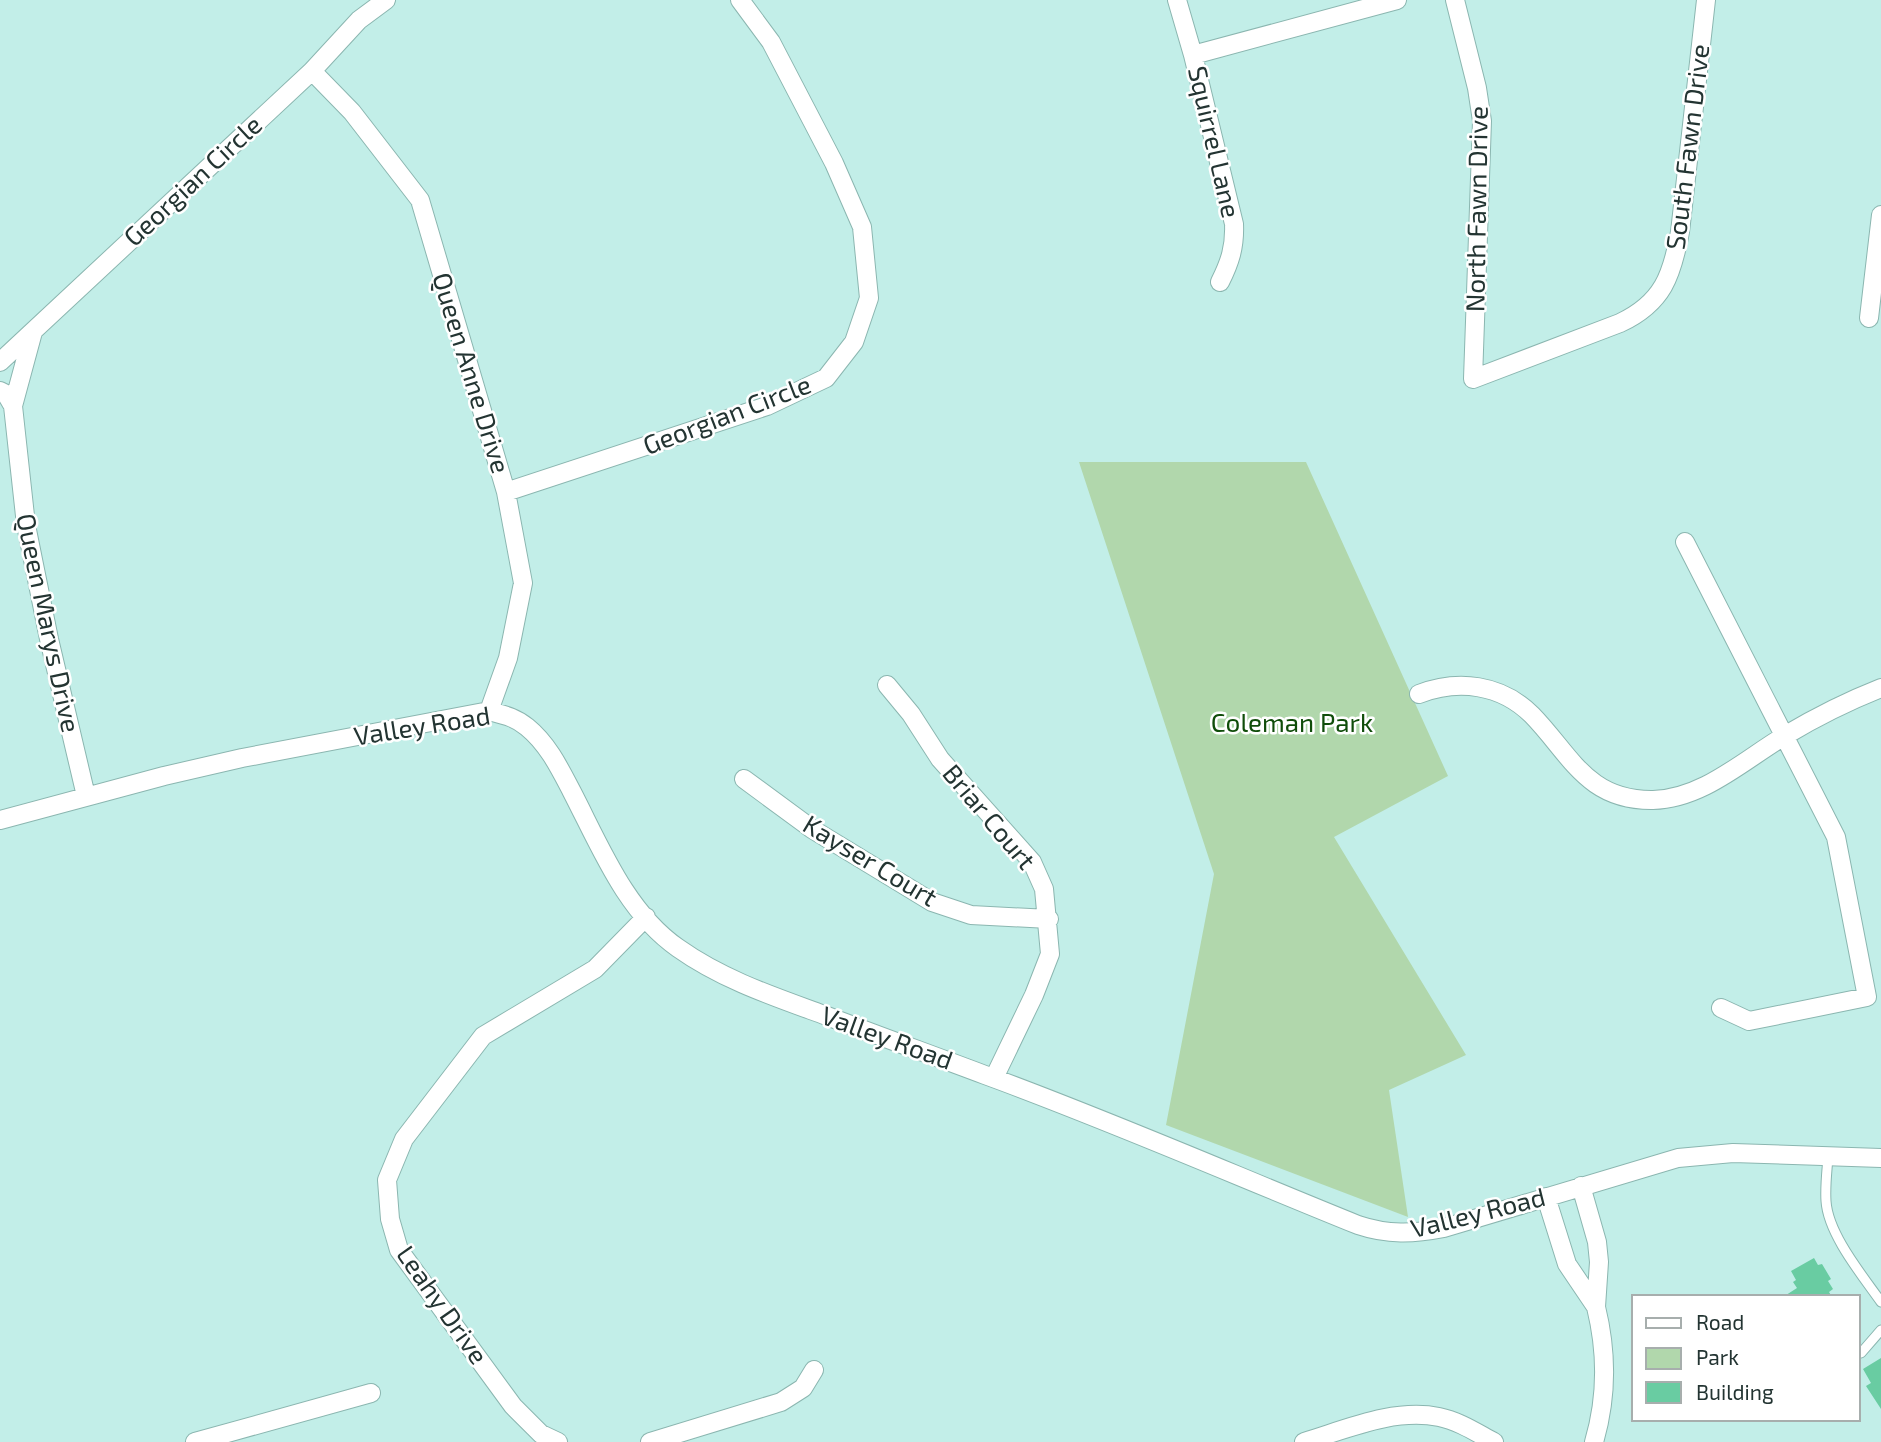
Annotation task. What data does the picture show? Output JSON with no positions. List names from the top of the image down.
{
  "streets": {
    "street": [
      "Squirrel Lane",
      "South Fawn Drive",
      "Georgian Circle",
      "North Fawn Drive",
      "Queen Anne Drive",
      "Queen Marys Drive",
      "Valley Road",
      "Briar Court",
      "Kayser Court",
      "Leahy Drive"
    ]
  },
  "crossings": [
    ["South Fawn Drive", "North Fawn Drive"],
    ["Georgian Circle", "Queen Anne Drive"],
    ["Georgian Circle", "Queen Marys Drive"],
    ["Queen Anne Drive", "Valley Road"],
    ["Queen Marys Drive", "Valley Road"],
    ["Valley Road", "Briar Court"],
    ["Valley Road", "Leahy Drive"],
    ["Briar Court", "Kayser Court"]
  ],
  "parks": ["Coleman Park"],
  "legend": ["Road", "Park", "Building"]
}
